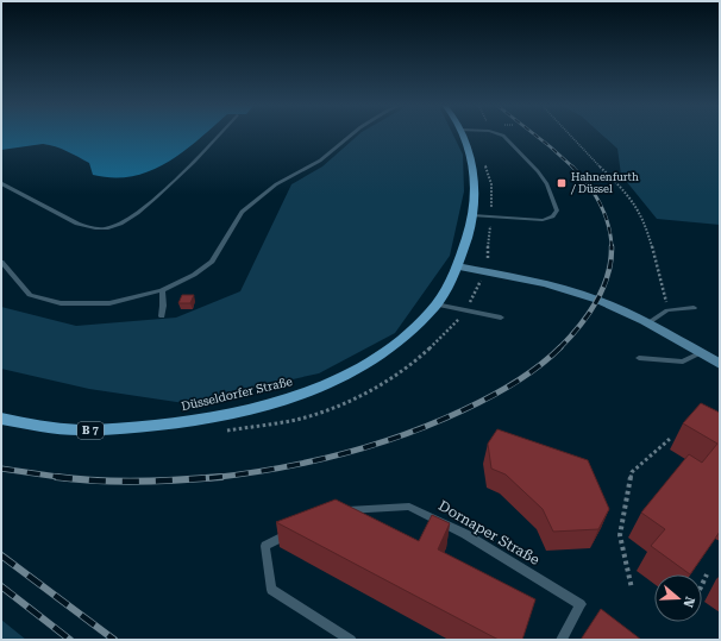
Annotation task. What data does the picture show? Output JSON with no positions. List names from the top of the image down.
{
  "streets": {
    "main road": ["Düsseldorfer Straße", "B 7"],
    "lane": ["Dornaper Straße"]
  },
  "places": {
    "transit": ["Hahnenfurth / Düssel"]
  },
  "north": "right"
}
